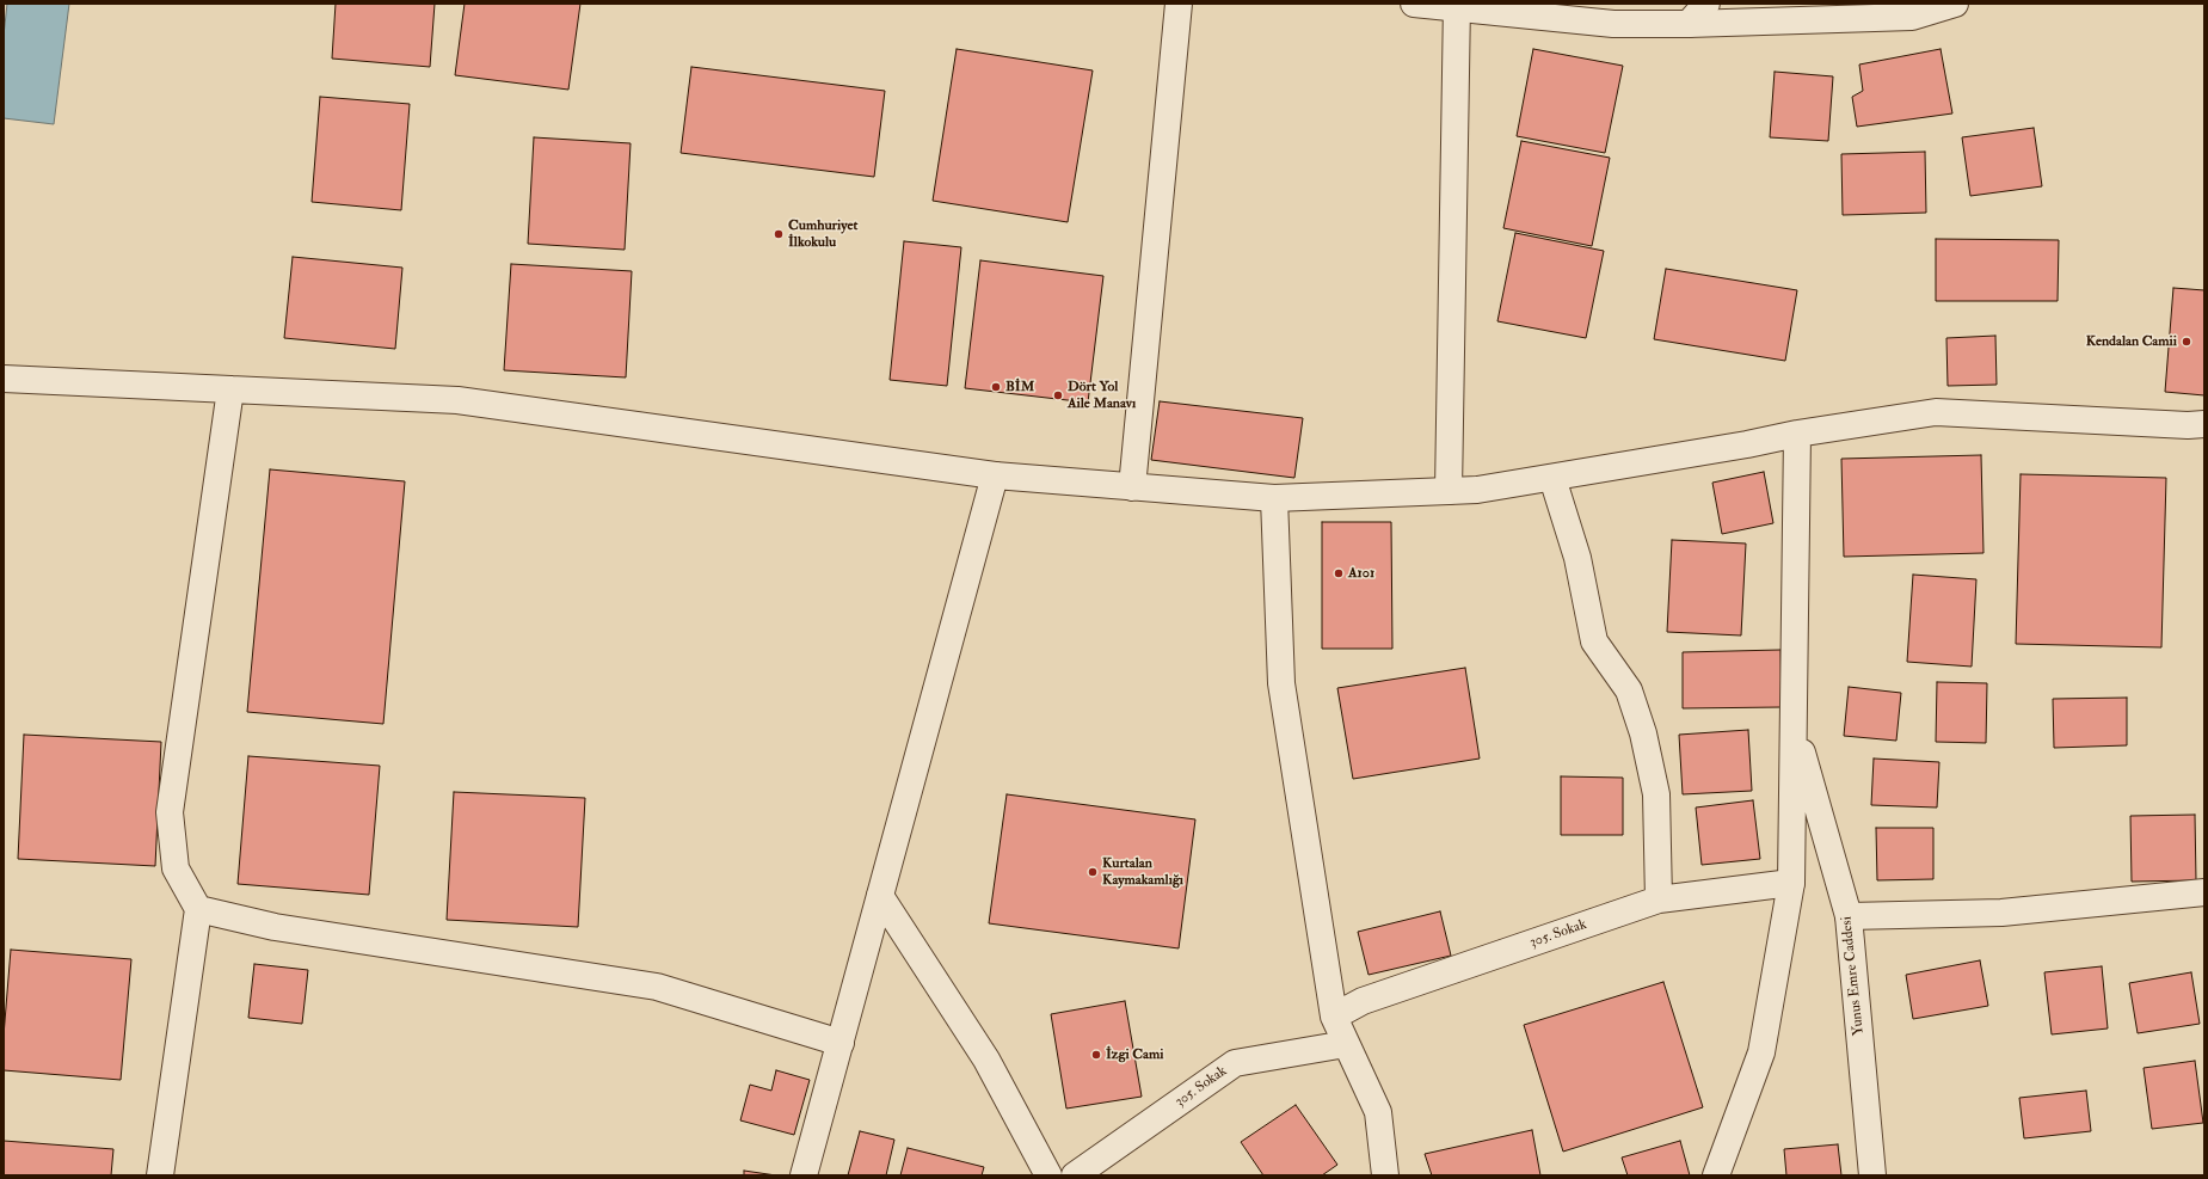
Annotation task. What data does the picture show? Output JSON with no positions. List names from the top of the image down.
{
  "streets": {
    "street": ["305. Sokak", "Yunus Emre Caddesi"]
  },
  "places": [
    "Cumhuriyet İlkokulu",
    "Kendalan Camii",
    "BİM",
    "Dört Yol Aile Manavı",
    "A101",
    "Kurtalan Kaymakamlığı",
    "İzgi Cami"
  ]
}
